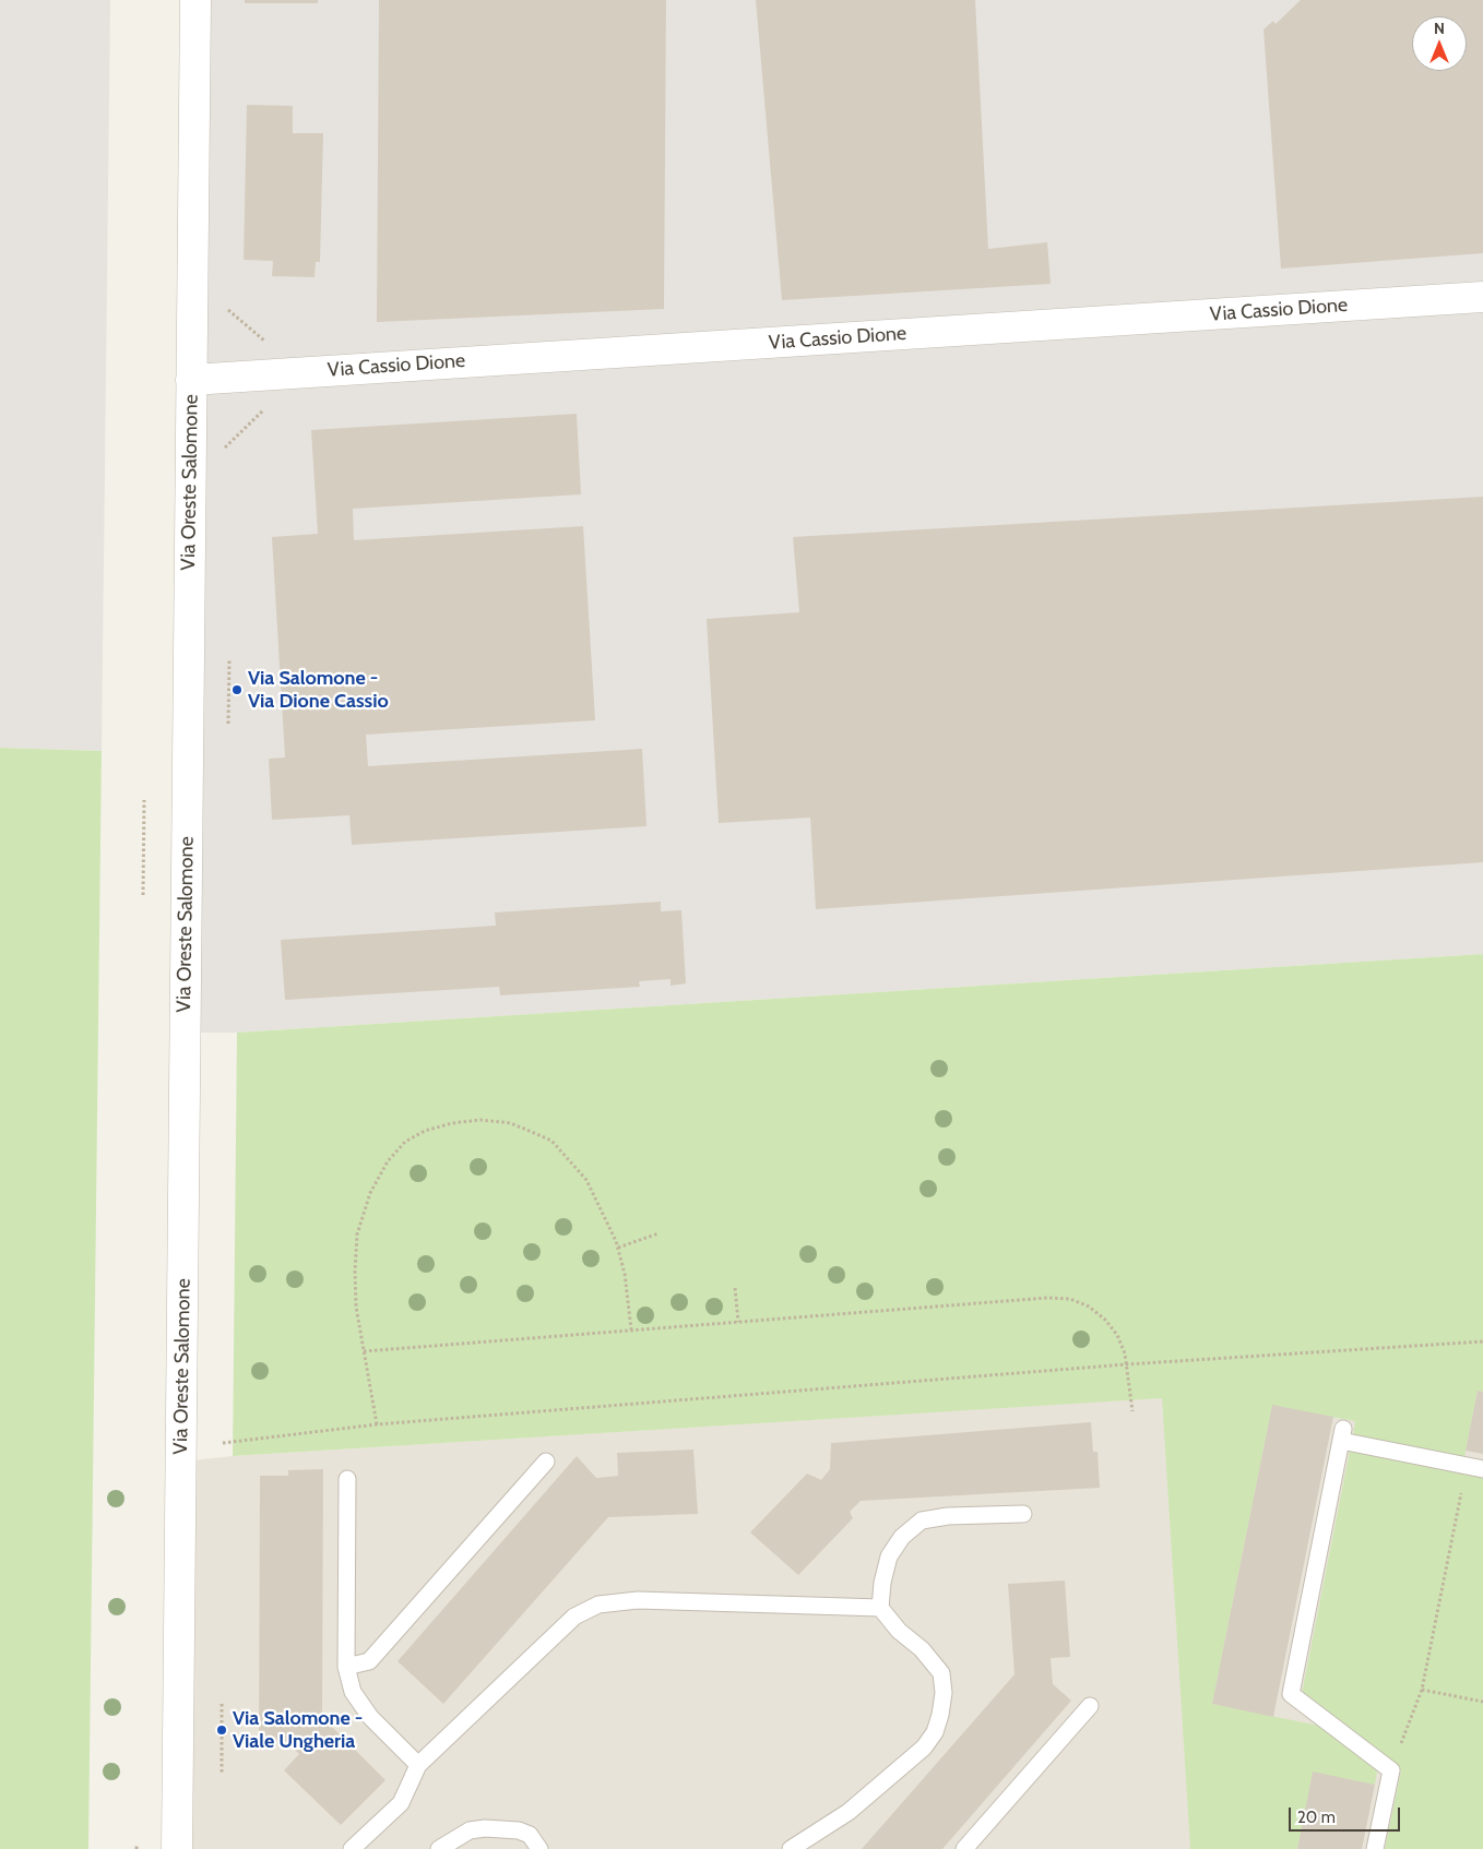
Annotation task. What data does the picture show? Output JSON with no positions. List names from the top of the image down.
{
  "streets": {
    "street": ["Via Cassio Dione", "Via Oreste Salomone"]
  },
  "crossings": [
    ["Via Cassio Dione", "Via Oreste Salomone"]
  ],
  "places": ["Via Salomone - Via Dione Cassio", "Via Salomone - Viale Ungheria"],
  "scale_bar": "20 m",
  "north": "top"
}
